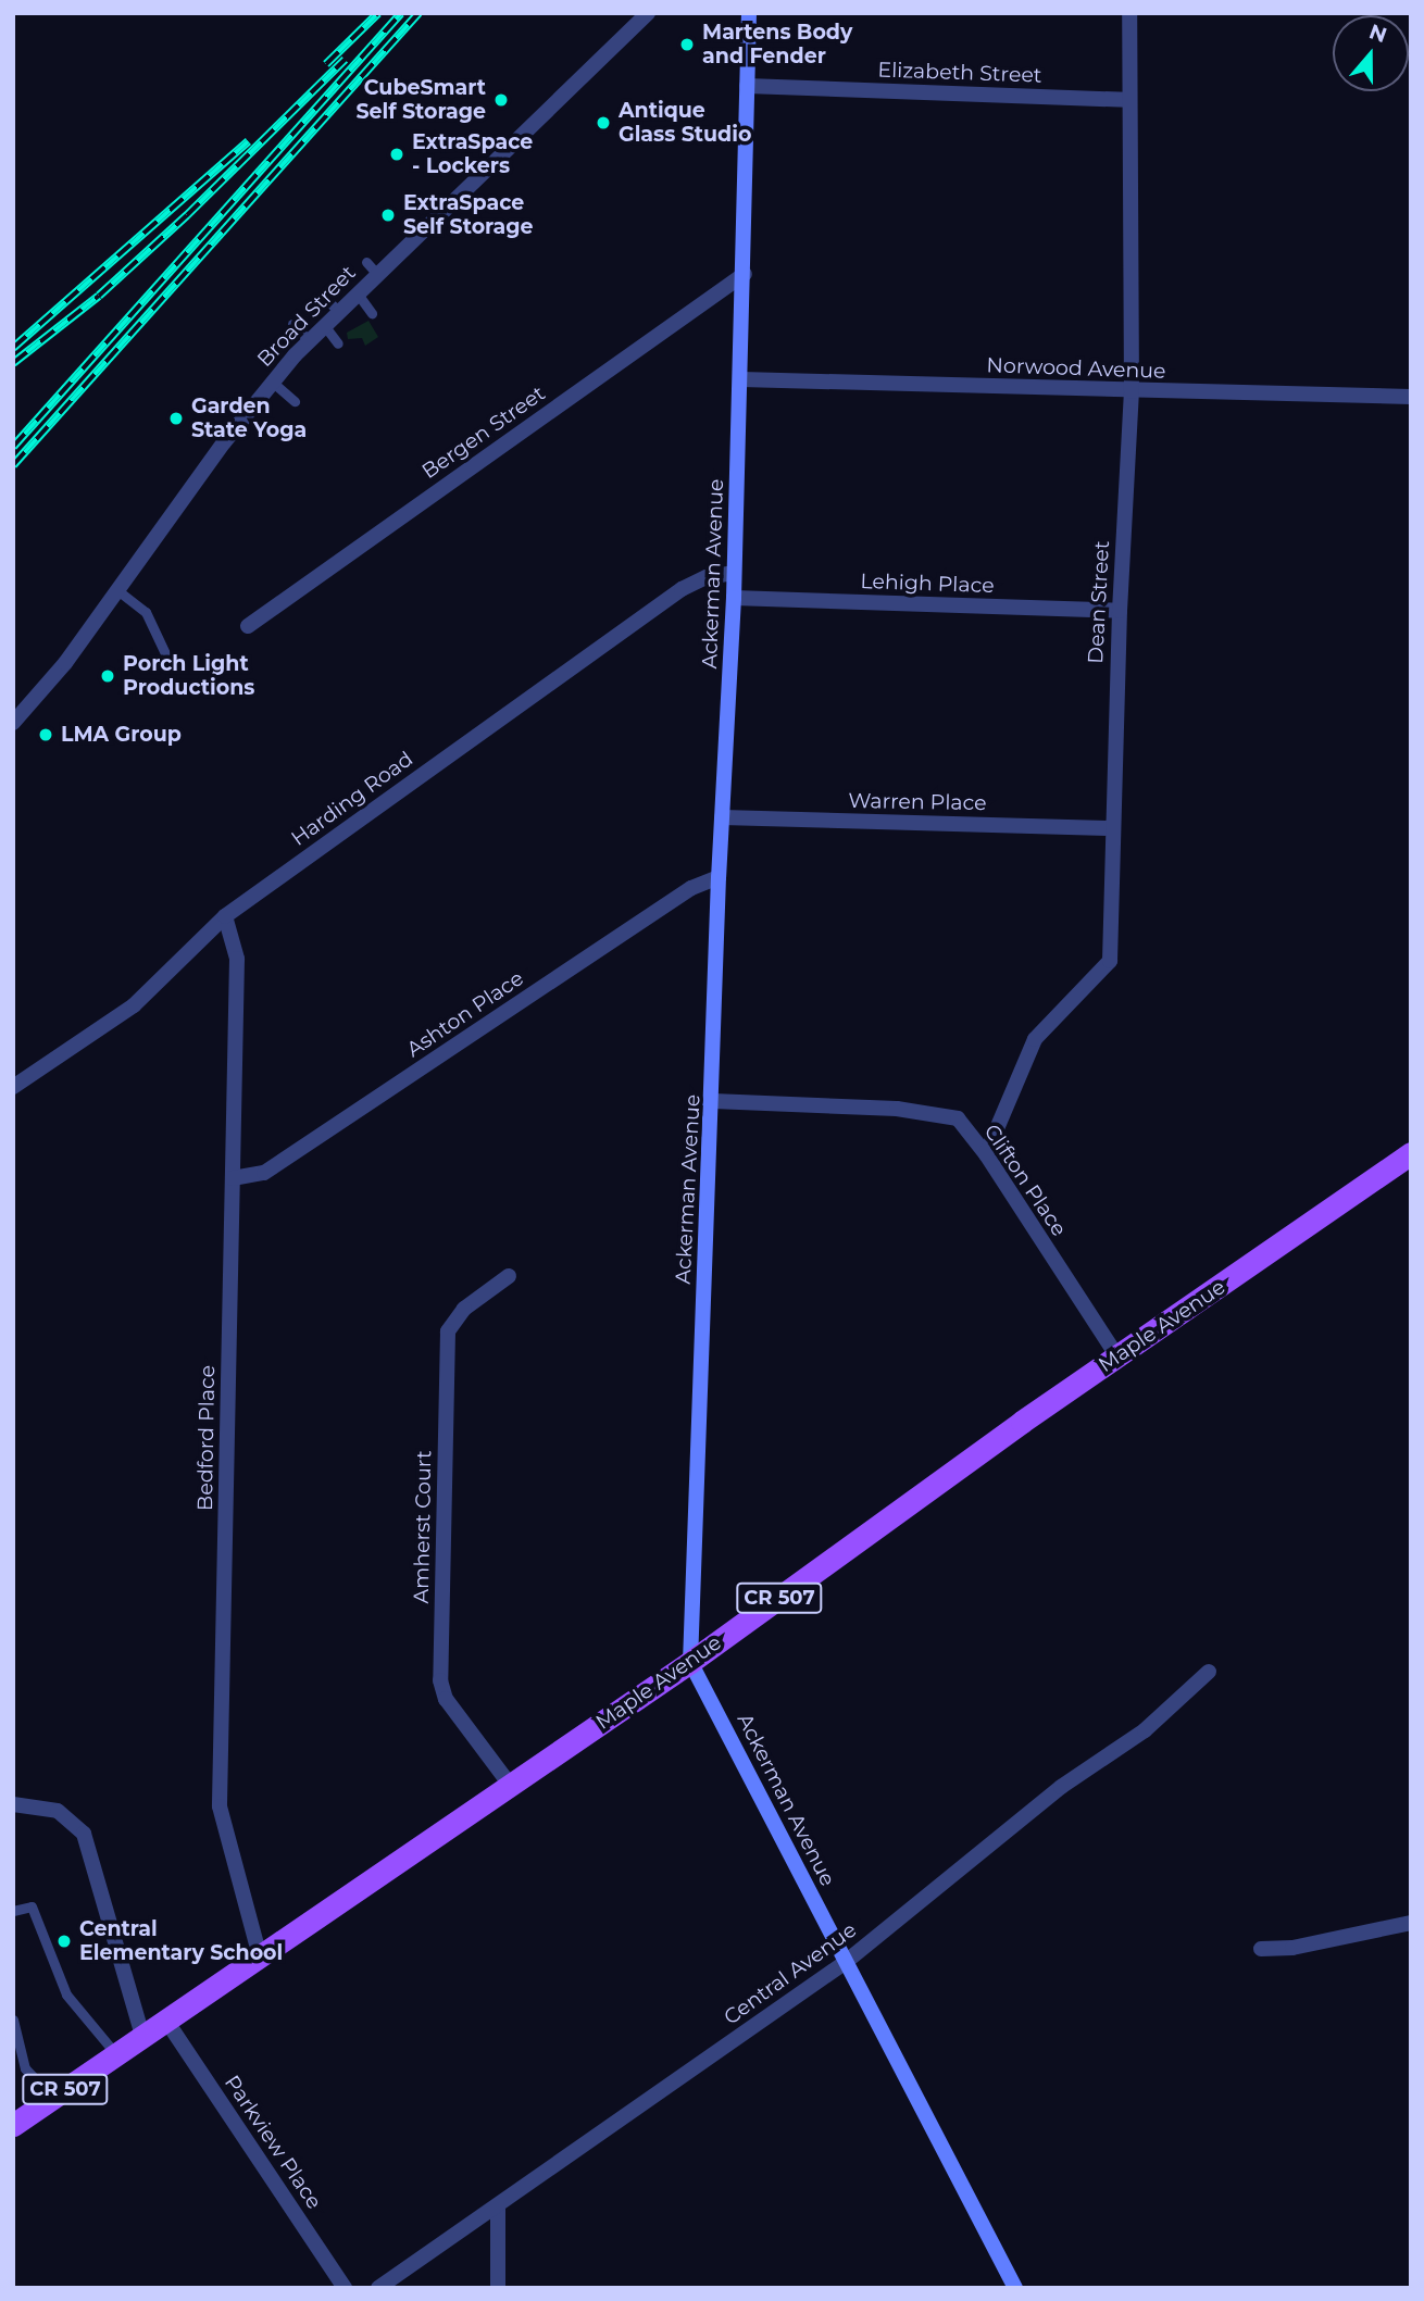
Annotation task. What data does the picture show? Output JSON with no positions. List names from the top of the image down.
{
  "streets": {
    "main road": ["Maple Avenue", "CR 507"],
    "street": [
      "Elizabeth Street",
      "Broad Street",
      "Norwood Avenue",
      "Bergen Street",
      "Ackerman Avenue",
      "Lehigh Place",
      "Dean Street",
      "Harding Road",
      "Warren Place",
      "Ashton Place",
      "Clifton Place",
      "Bedford Place",
      "Amherst Court",
      "Central Avenue",
      "Parkview Place"
    ]
  },
  "crossings": [
    ["Elizabeth Street", "Ackerman Avenue"],
    ["Elizabeth Street", "Dean Street"],
    ["Norwood Avenue", "Ackerman Avenue"],
    ["Norwood Avenue", "Dean Street"],
    ["Bergen Street", "Ackerman Avenue"],
    ["Ackerman Avenue", "Lehigh Place"],
    ["Ackerman Avenue", "Harding Road"],
    ["Ackerman Avenue", "Warren Place"],
    ["Ackerman Avenue", "Ashton Place"],
    ["Ackerman Avenue", "Clifton Place"],
    ["Ackerman Avenue", "Maple Avenue"],
    ["Ackerman Avenue", "Central Avenue"],
    ["Lehigh Place", "Dean Street"],
    ["Dean Street", "Warren Place"],
    ["Dean Street", "Clifton Place"],
    ["Harding Road", "Bedford Place"],
    ["Ashton Place", "Bedford Place"],
    ["Clifton Place", "Maple Avenue"],
    ["Maple Avenue", "Bedford Place"],
    ["Maple Avenue", "Amherst Court"],
    ["Maple Avenue", "Parkview Place"]
  ],
  "places": [
    "Martens Body and Fender",
    "CubeSmart Self Storage",
    "Antique Glass Studio",
    "ExtraSpace - Lockers",
    "ExtraSpace Self Storage",
    "Garden State Yoga",
    "Porch Light Productions",
    "LMA Group",
    "Central Elementary School"
  ],
  "north": "top"
}
